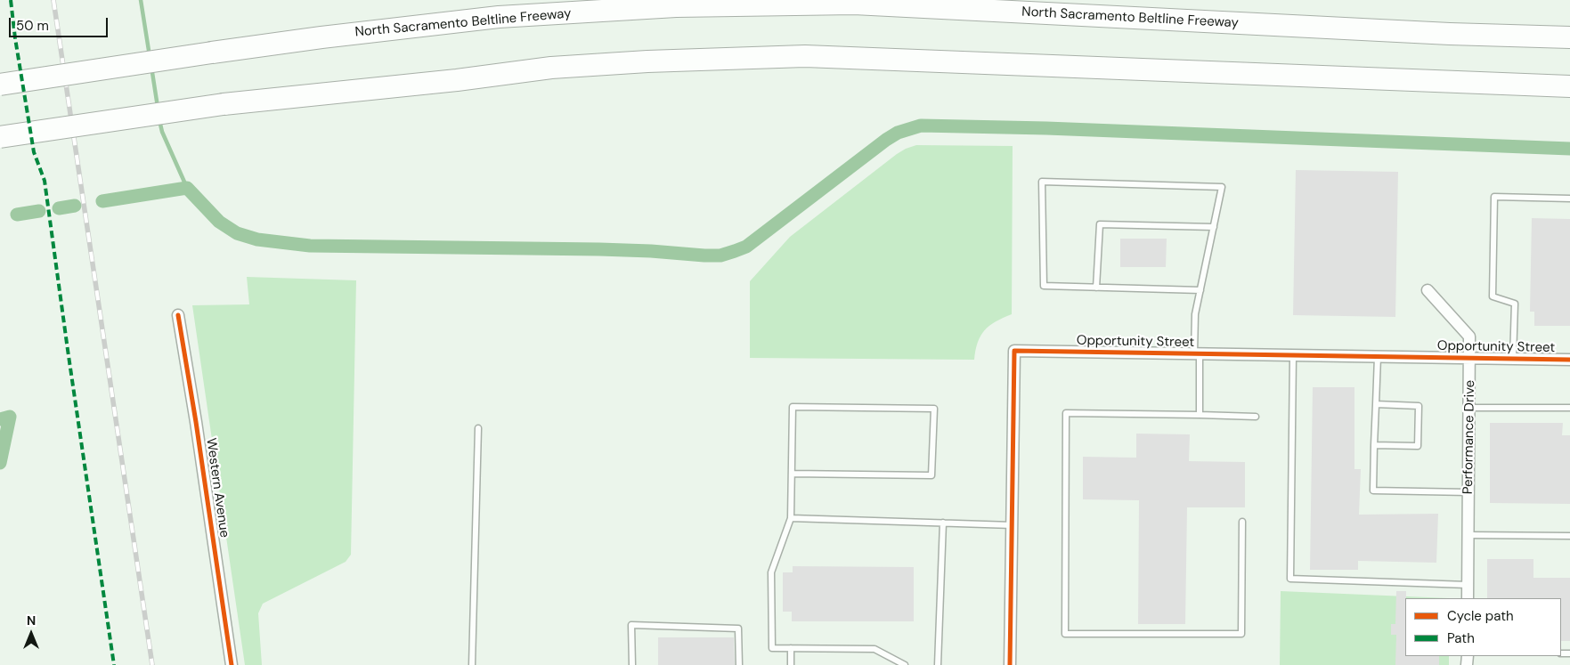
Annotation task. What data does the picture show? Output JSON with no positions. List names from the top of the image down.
{
  "streets": {
    "highway": ["North Sacramento Beltline Freeway"],
    "street": ["Opportunity Street", "Performance Drive", "Western Avenue"]
  },
  "crossings": [
    ["Opportunity Street", "Performance Drive"]
  ],
  "legend": ["Cycle path", "Path"],
  "scale_bar": "50 m",
  "north": "top"
}
